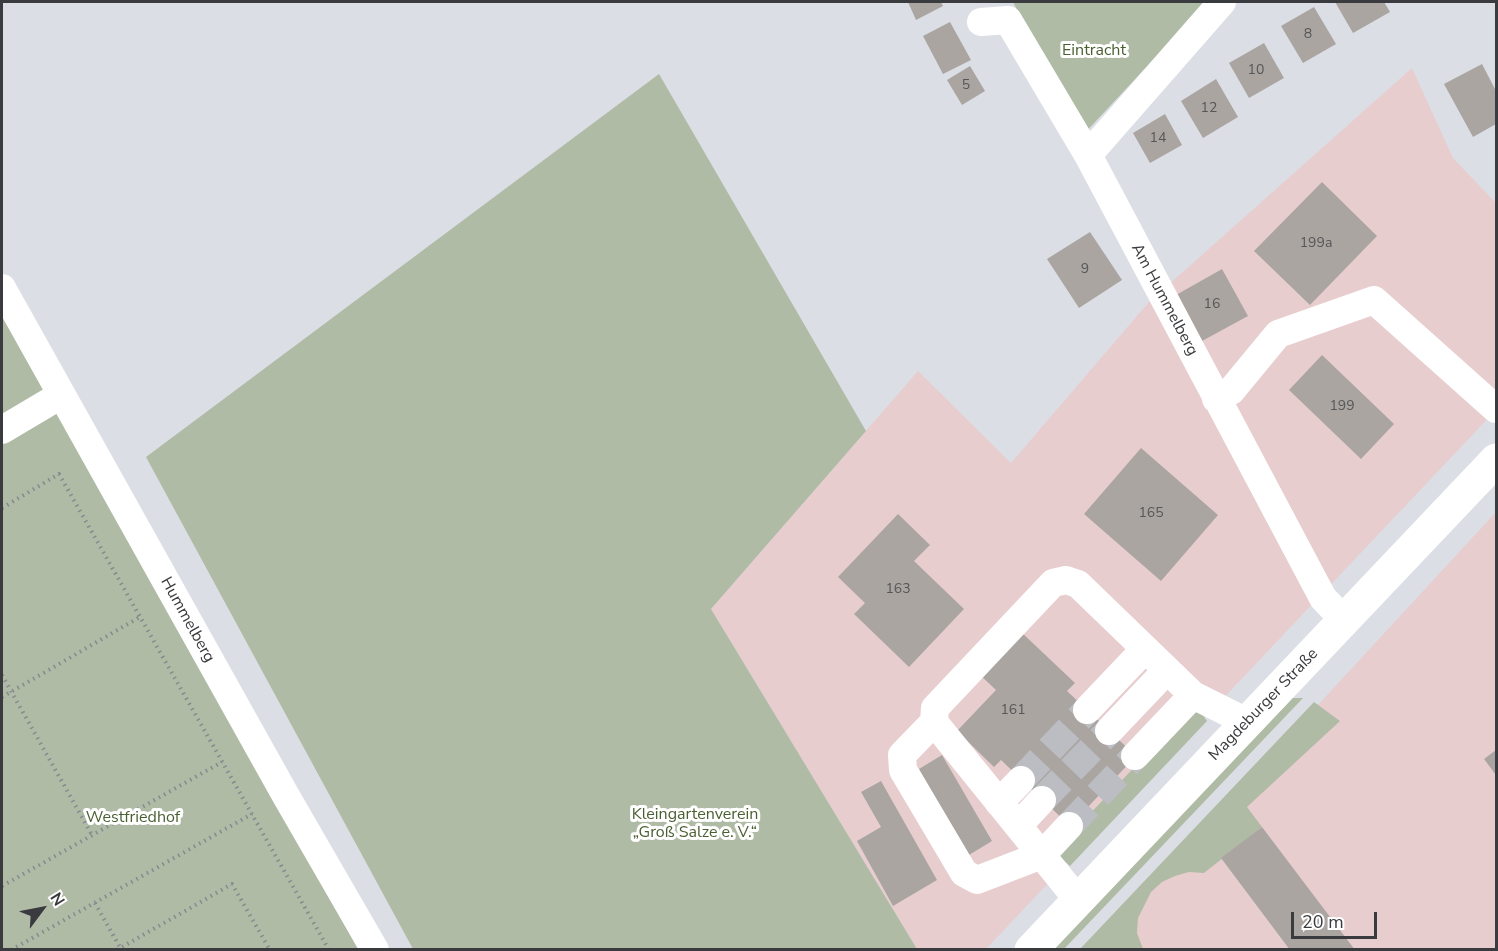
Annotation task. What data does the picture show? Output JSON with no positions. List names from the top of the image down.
{
  "streets": {
    "main road": ["Magdeburger Straße"],
    "street": ["Am Hummelberg", "Hummelberg"]
  },
  "crossings": [
    ["Am Hummelberg", "Magdeburger Straße"]
  ],
  "parks": ["Eintracht", "Kleingartenverein „Groß Salze e. V.“", "Westfriedhof"],
  "house_numbers": [
    "8",
    "10",
    "5",
    "12",
    "14",
    "199a",
    "9",
    "16",
    "199",
    "165",
    "163",
    "161"
  ],
  "scale_bar": "20 m",
  "north": "top right"
}
